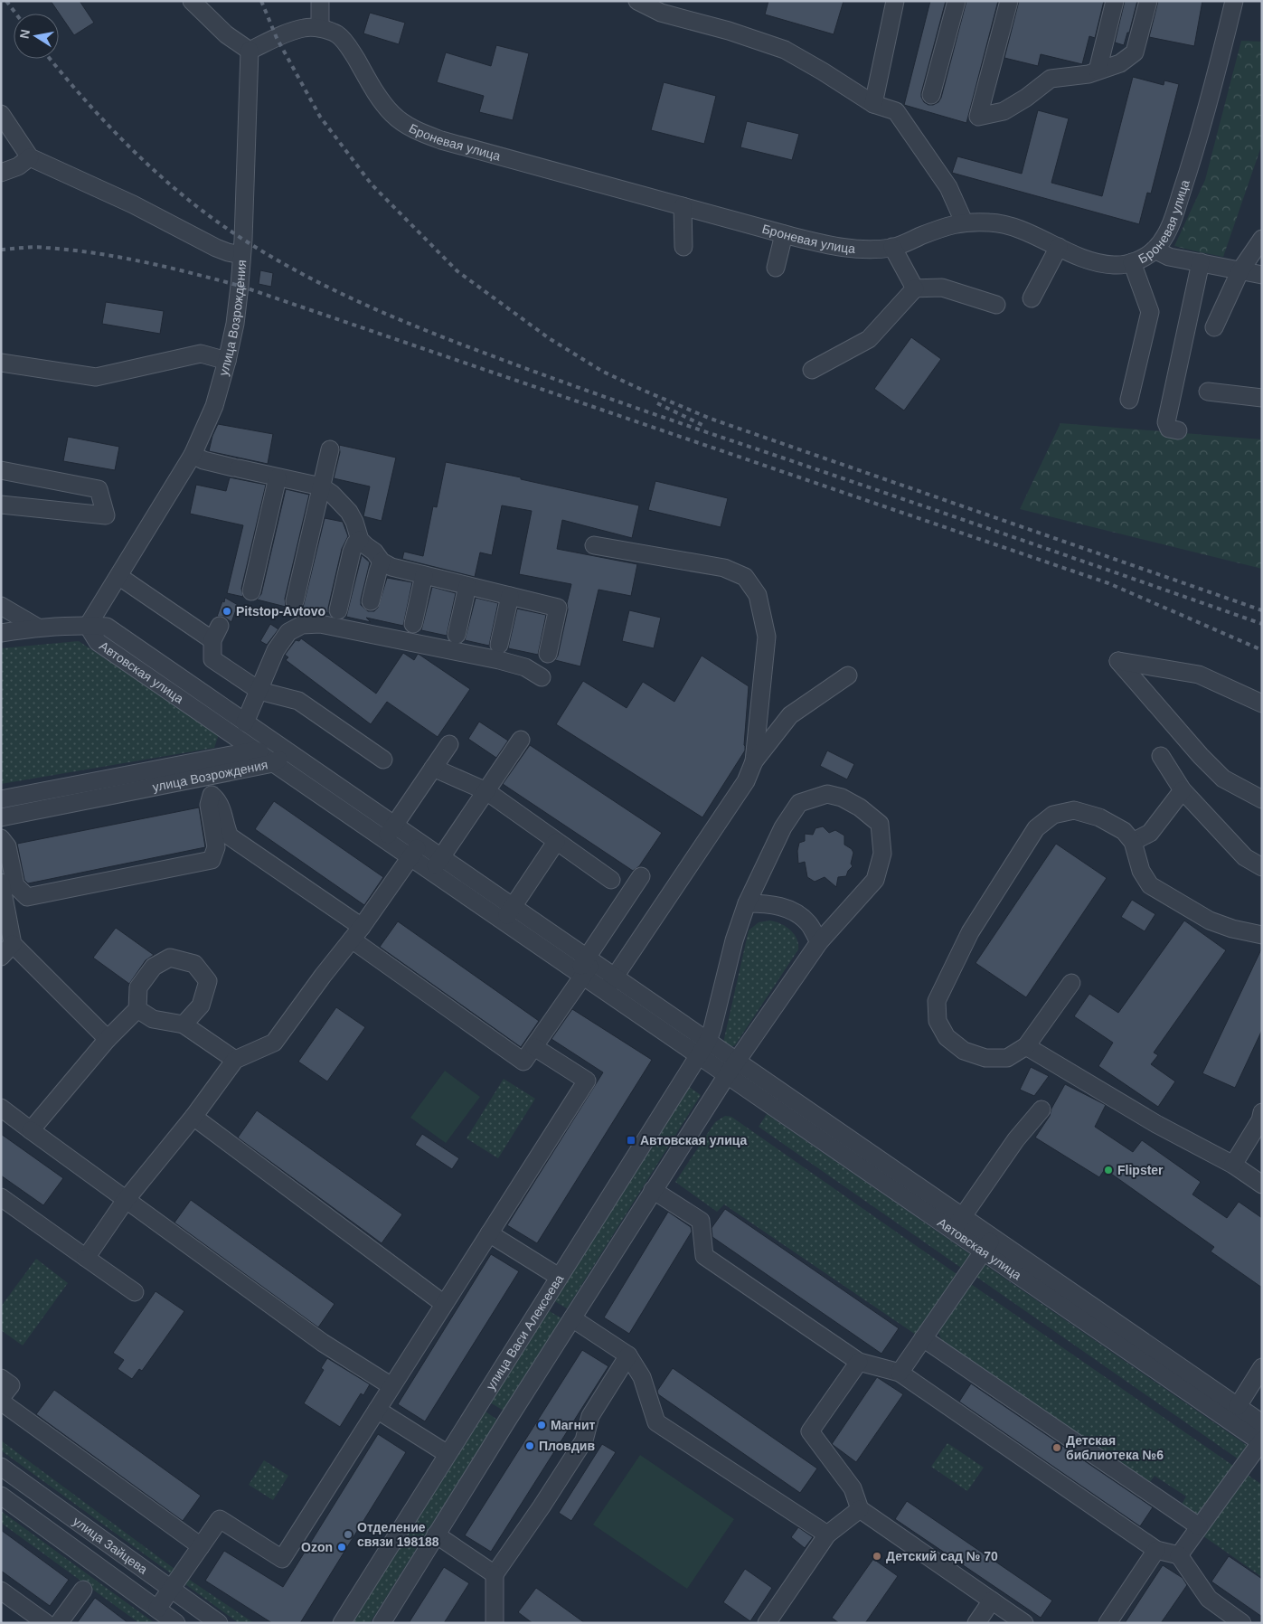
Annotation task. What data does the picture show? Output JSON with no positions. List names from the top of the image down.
{
  "streets": {
    "street": [
      "Броневая улица",
      "улица Возрождения",
      "Автовская улица",
      "улица Васи Алексеева",
      "улица Зайцева"
    ]
  },
  "crossings": [
    ["Броневая улица", "улица Возрождения"],
    ["улица Возрождения", "Автовская улица"],
    ["Автовская улица", "улица Васи Алексеева"]
  ],
  "places": {
    "other": [
      "Pitstop-Avtovo",
      "Flipster",
      "Магнит",
      "Пловдив",
      "Детская библиотека №6",
      "Отделение связи 198188",
      "Ozon",
      "Детский сад № 70"
    ],
    "transit": ["Автовская улица"]
  },
  "north": "left"
}
